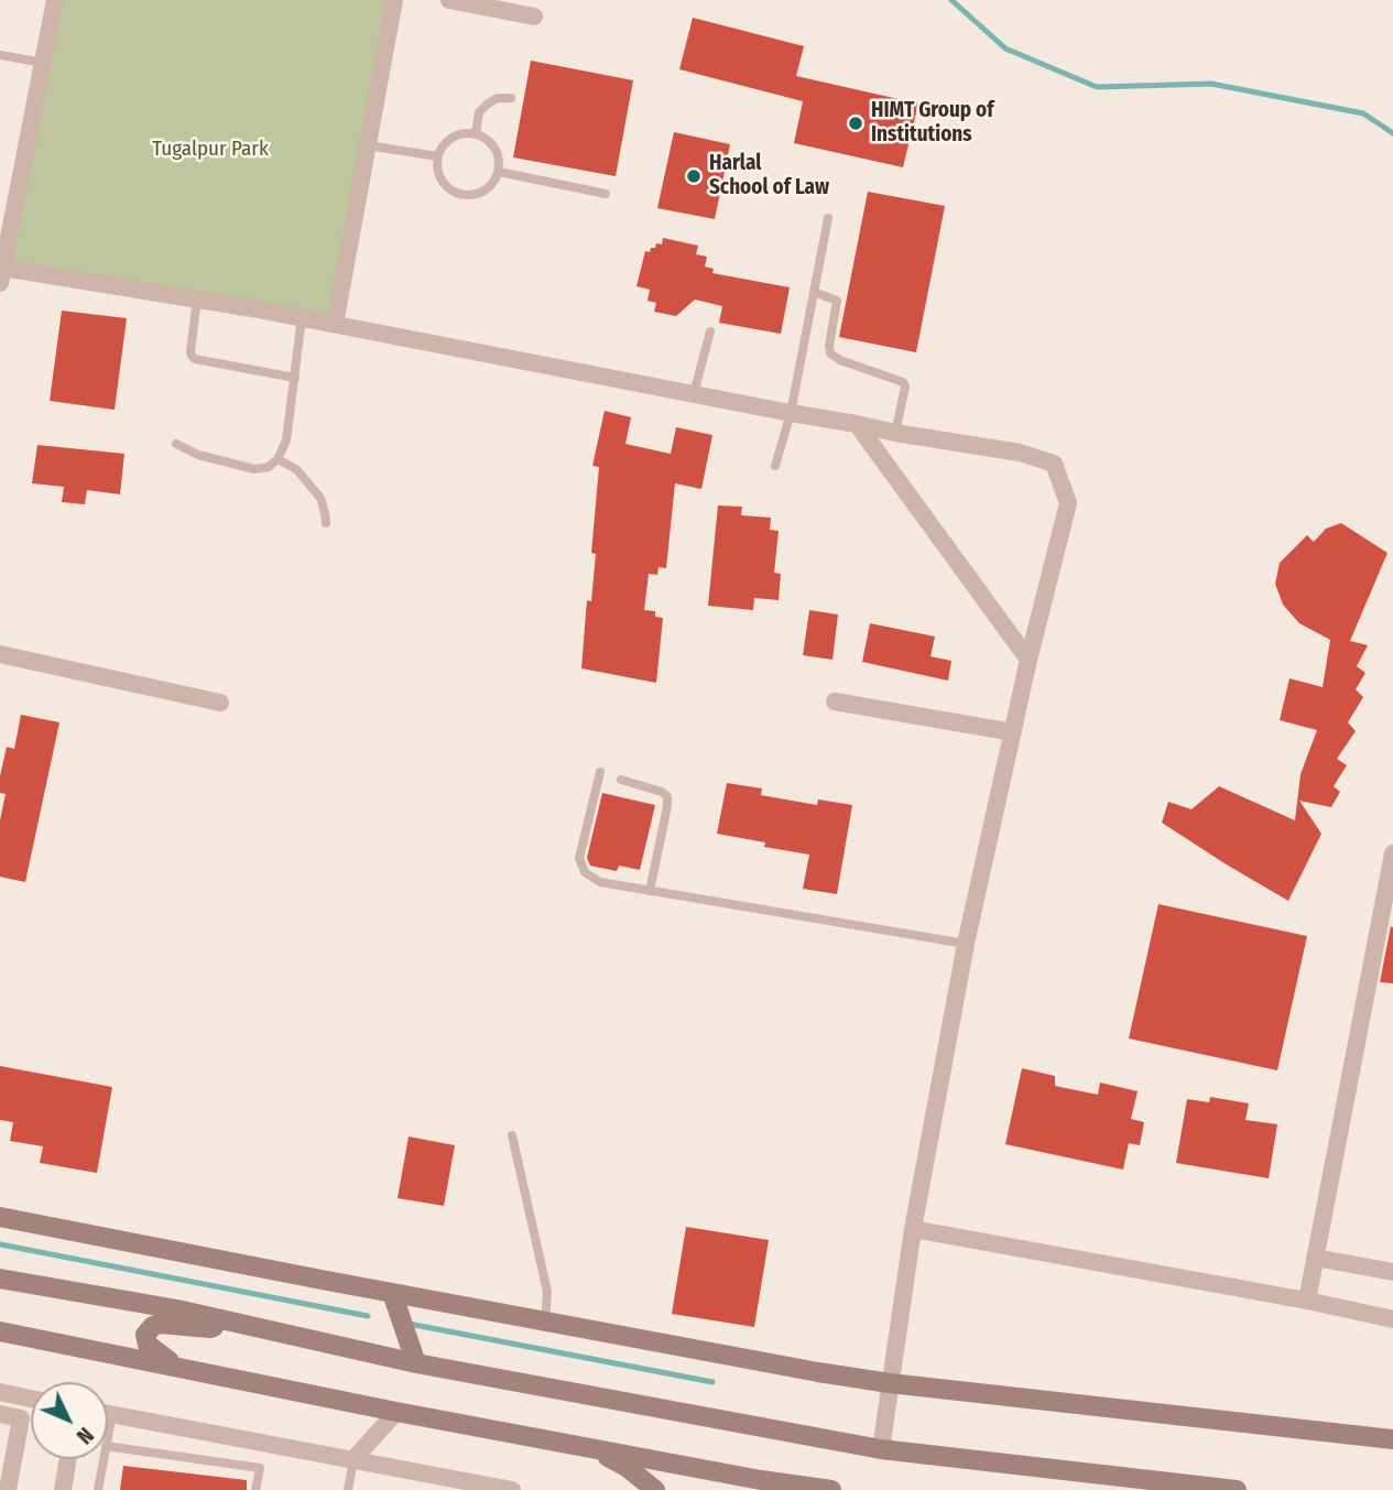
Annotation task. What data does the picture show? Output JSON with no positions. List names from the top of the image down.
{
  "parks": ["Tugalpur Park"],
  "places": ["HIMT Group of Institutions", "Harlal School of Law"],
  "north": "bottom right"
}
